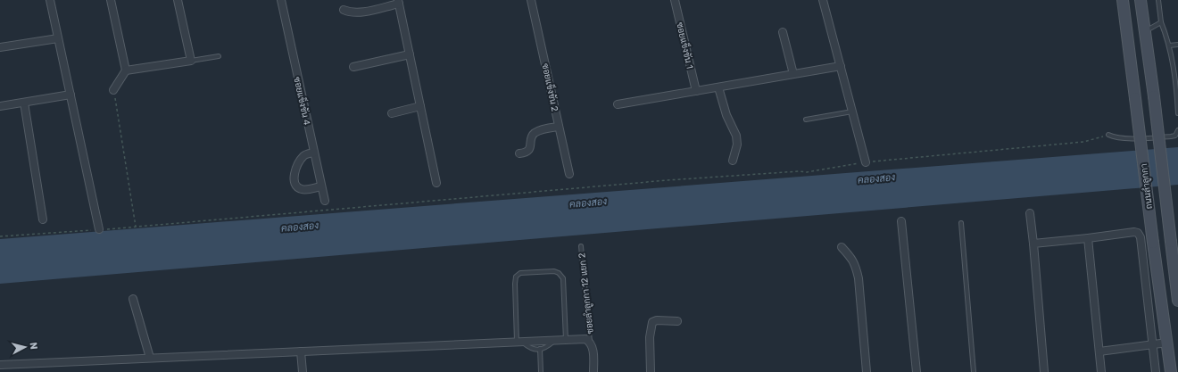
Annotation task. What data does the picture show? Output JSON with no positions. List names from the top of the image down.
{
  "streets": {
    "main road": ["ถนนลำลูกกา"],
    "street": ["ซอยแข็งขัน 1", "ซอยแข็งขัน 2", "ซอยแข็งขัน 4"],
    "lane": ["ซอยลําลูกกา 12 แยก 2"]
  },
  "water": ["คลองสอง"],
  "north": "right"
}
